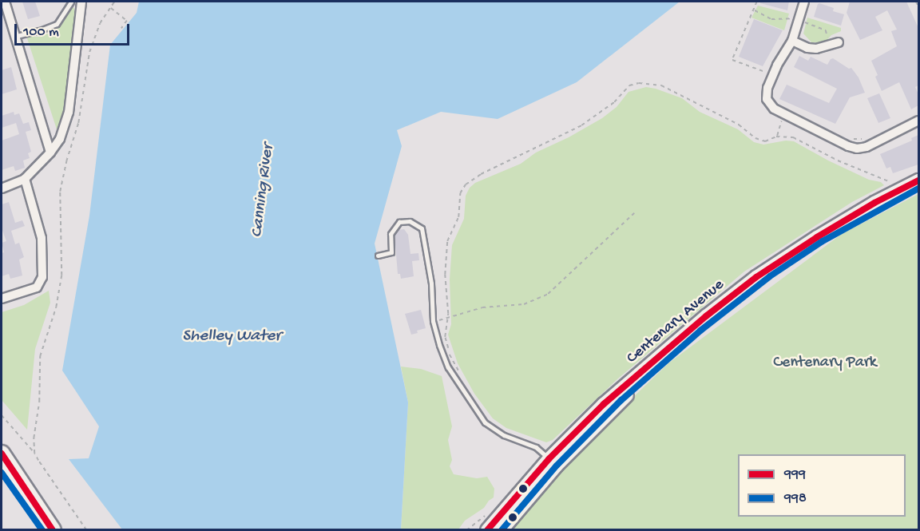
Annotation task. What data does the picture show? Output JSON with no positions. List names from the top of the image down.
{
  "streets": {
    "main road": ["Centenary Avenue"]
  },
  "water": ["Canning River", "Shelley Water"],
  "parks": ["Centenary Park"],
  "lines": ["transit line 999", "transit line 998"],
  "legend": ["999", "998"],
  "scale_bar": "100 m"
}
